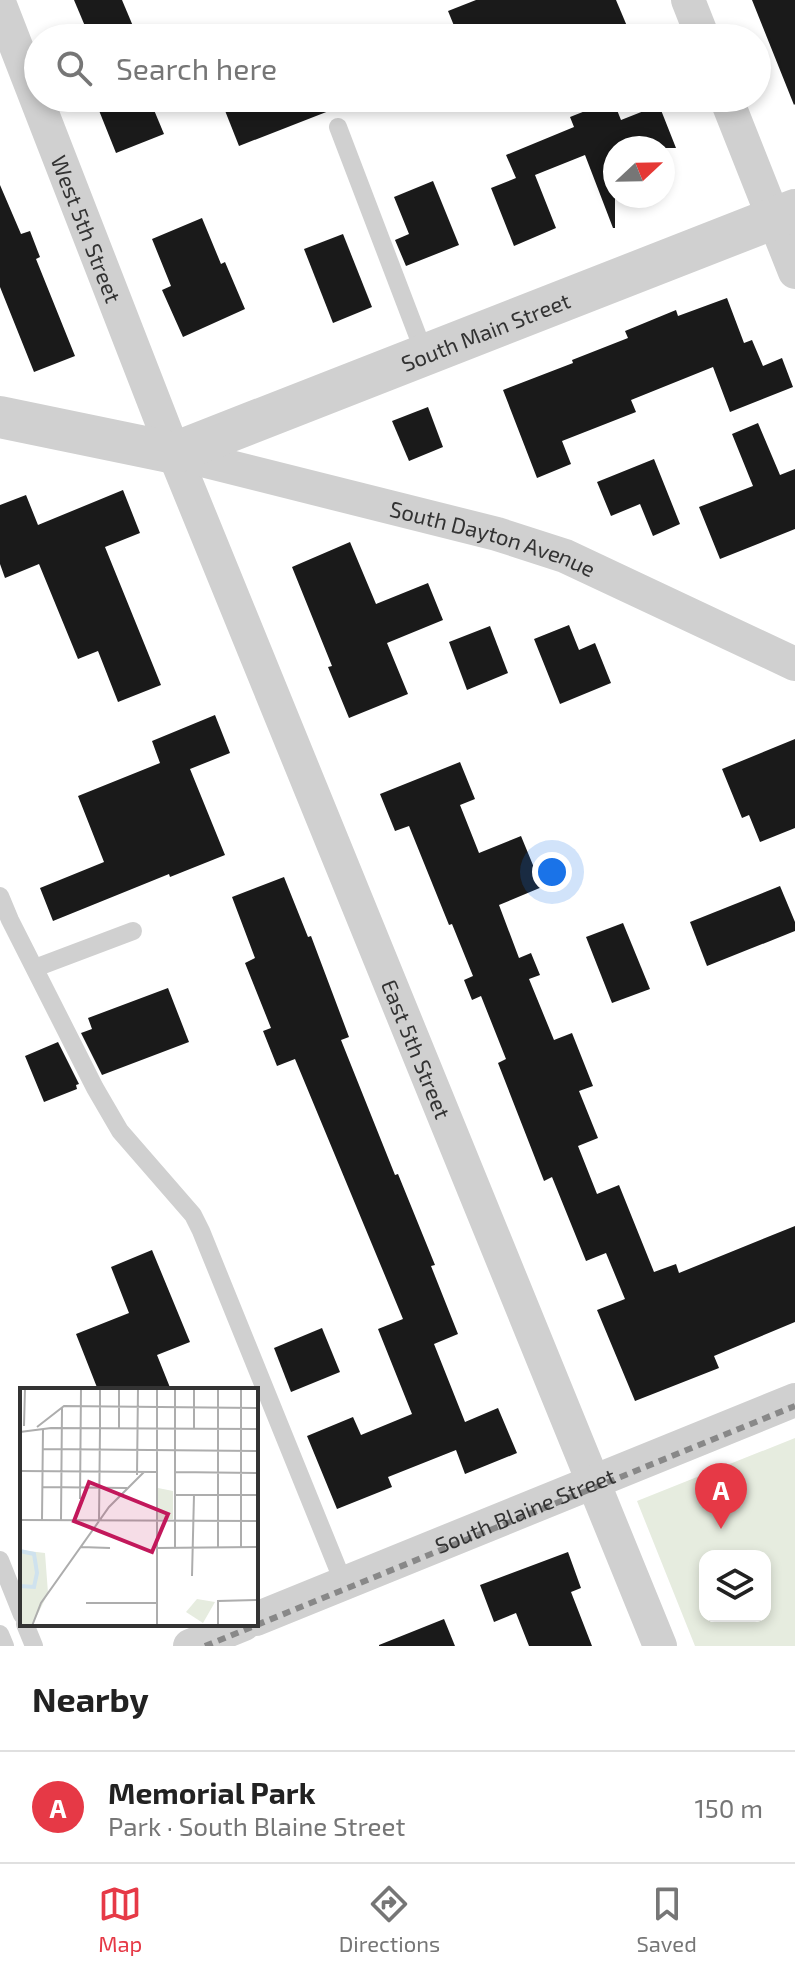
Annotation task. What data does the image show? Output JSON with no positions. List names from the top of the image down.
{
  "streets": {
    "street": [
      "West 5th Street",
      "South Main Street",
      "South Dayton Avenue",
      "East 5th Street",
      "South Blaine Street"
    ]
  },
  "crossings": [
    ["West 5th Street", "South Main Street"],
    ["West 5th Street", "South Dayton Avenue"],
    ["West 5th Street", "East 5th Street"],
    ["South Main Street", "South Dayton Avenue"],
    ["South Main Street", "East 5th Street"],
    ["South Dayton Avenue", "East 5th Street"],
    ["East 5th Street", "South Blaine Street"]
  ],
  "north": "right",
  "page": {
    "search": "Search here",
    "pins": "A",
    "heading": "Nearby",
    "list": [
      {
        "mark": "A",
        "name": "Memorial Park",
        "note": "Park · South Blaine Street",
        "value": "150 m"
      }
    ],
    "nav": ["Map", "Directions", "Saved"]
  }
}
